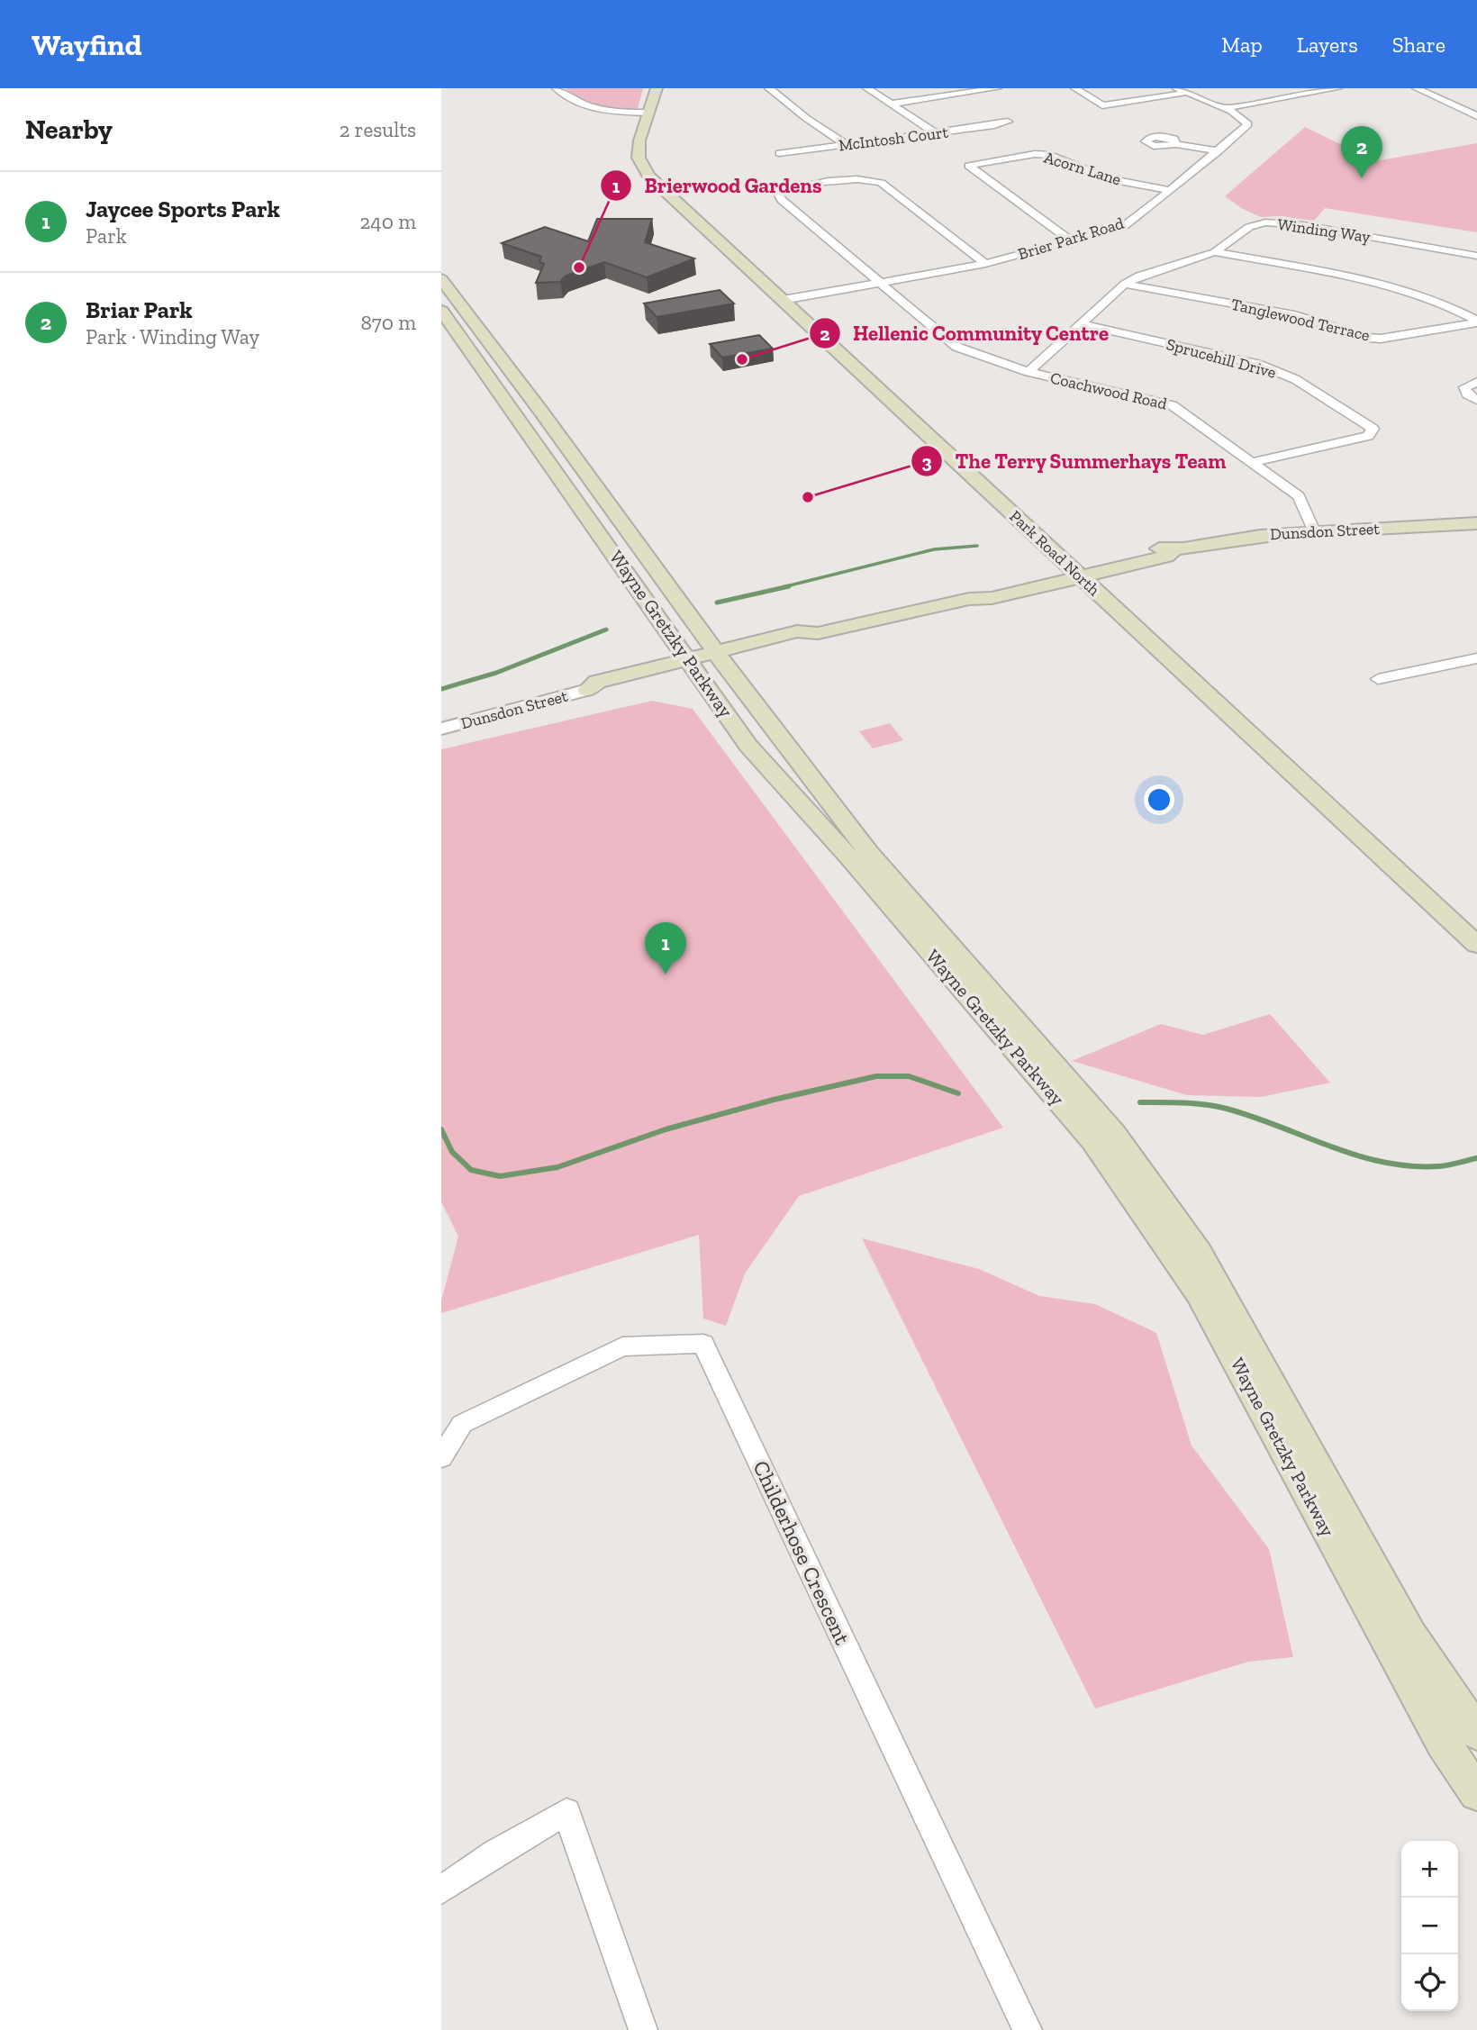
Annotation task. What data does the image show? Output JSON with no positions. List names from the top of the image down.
{
  "streets": {
    "main road": ["Dunsdon Street", "Park Road North", "Wayne Gretzky Parkway"],
    "street": [
      "McIntosh Court",
      "Acorn Lane",
      "Winding Way",
      "Brier Park Road",
      "Tanglewood Terrace",
      "Sprucehill Drive",
      "Coachwood Road",
      "Childerhose Crescent"
    ]
  },
  "crossings": [
    ["Acorn Lane", "Brier Park Road"],
    ["Winding Way", "Tanglewood Terrace"],
    ["Winding Way", "Sprucehill Drive"],
    ["Winding Way", "Coachwood Road"],
    ["Brier Park Road", "Coachwood Road"],
    ["Brier Park Road", "Park Road North"],
    ["Sprucehill Drive", "Coachwood Road"],
    ["Coachwood Road", "Dunsdon Street"],
    ["Dunsdon Street", "Park Road North"],
    ["Dunsdon Street", "Wayne Gretzky Parkway"]
  ],
  "places": ["Brierwood Gardens", "Hellenic Community Centre", "The Terry Summerhays Team"],
  "page": {
    "header": "Wayfind",
    "nav": ["Map", "Layers", "Share"],
    "heading": ["Nearby", "2 results"],
    "pins": ["2", "1"],
    "list": [
      {
        "mark": "1",
        "name": "Jaycee Sports Park",
        "note": "Park",
        "value": "240 m"
      },
      {
        "mark": "2",
        "name": "Briar Park",
        "note": "Park · Winding Way",
        "value": "870 m"
      }
    ],
    "map_buttons": ["+", "−"]
  }
}
